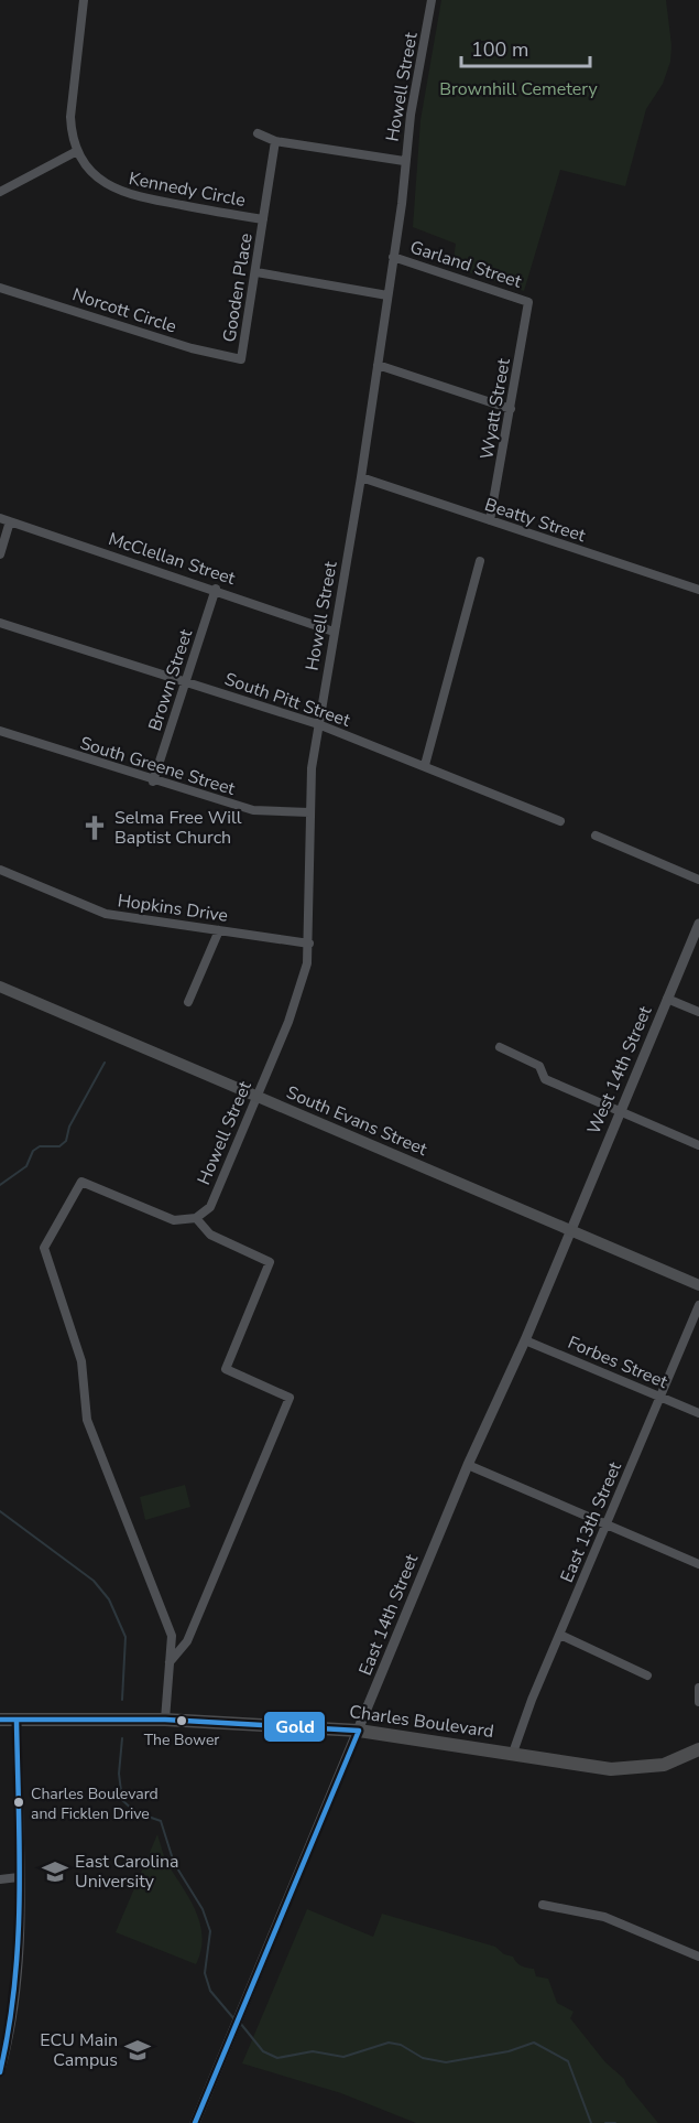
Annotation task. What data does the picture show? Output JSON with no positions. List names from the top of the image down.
{
  "streets": {
    "main road": ["South Evans Street", "Charles Boulevard"],
    "street": [
      "Howell Street",
      "Kennedy Circle",
      "Garland Street",
      "Gooden Place",
      "Norcott Circle",
      "Wyatt Street",
      "Beatty Street",
      "McClellan Street",
      "Brown Street",
      "South Pitt Street",
      "South Greene Street",
      "Hopkins Drive",
      "West 14th Street",
      "Forbes Street",
      "East 13th Street",
      "East 14th Street"
    ]
  },
  "crossings": [
    ["Howell Street", "Garland Street"],
    ["Howell Street", "Beatty Street"],
    ["Howell Street", "McClellan Street"],
    ["Howell Street", "South Pitt Street"],
    ["Howell Street", "South Greene Street"],
    ["Howell Street", "Hopkins Drive"],
    ["Howell Street", "South Evans Street"],
    ["Kennedy Circle", "Gooden Place"],
    ["Garland Street", "Wyatt Street"],
    ["Gooden Place", "Norcott Circle"],
    ["Wyatt Street", "Beatty Street"],
    ["McClellan Street", "Brown Street"],
    ["Brown Street", "South Pitt Street"],
    ["Brown Street", "South Greene Street"],
    ["West 14th Street", "South Evans Street"],
    ["West 14th Street", "East 14th Street"],
    ["South Evans Street", "East 14th Street"],
    ["Forbes Street", "East 13th Street"],
    ["Forbes Street", "East 14th Street"],
    ["East 13th Street", "Charles Boulevard"],
    ["East 14th Street", "Charles Boulevard"]
  ],
  "parks": ["Brownhill Cemetery"],
  "places": {
    "church": ["Selma Free Will Baptist Church"],
    "other": ["The Bower", "Charles Boulevard and Ficklen Drive"],
    "school or university": ["East Carolina University", "ECU Main Campus"]
  },
  "lines": ["transit line Gold"],
  "scale_bar": "100 m"
}
